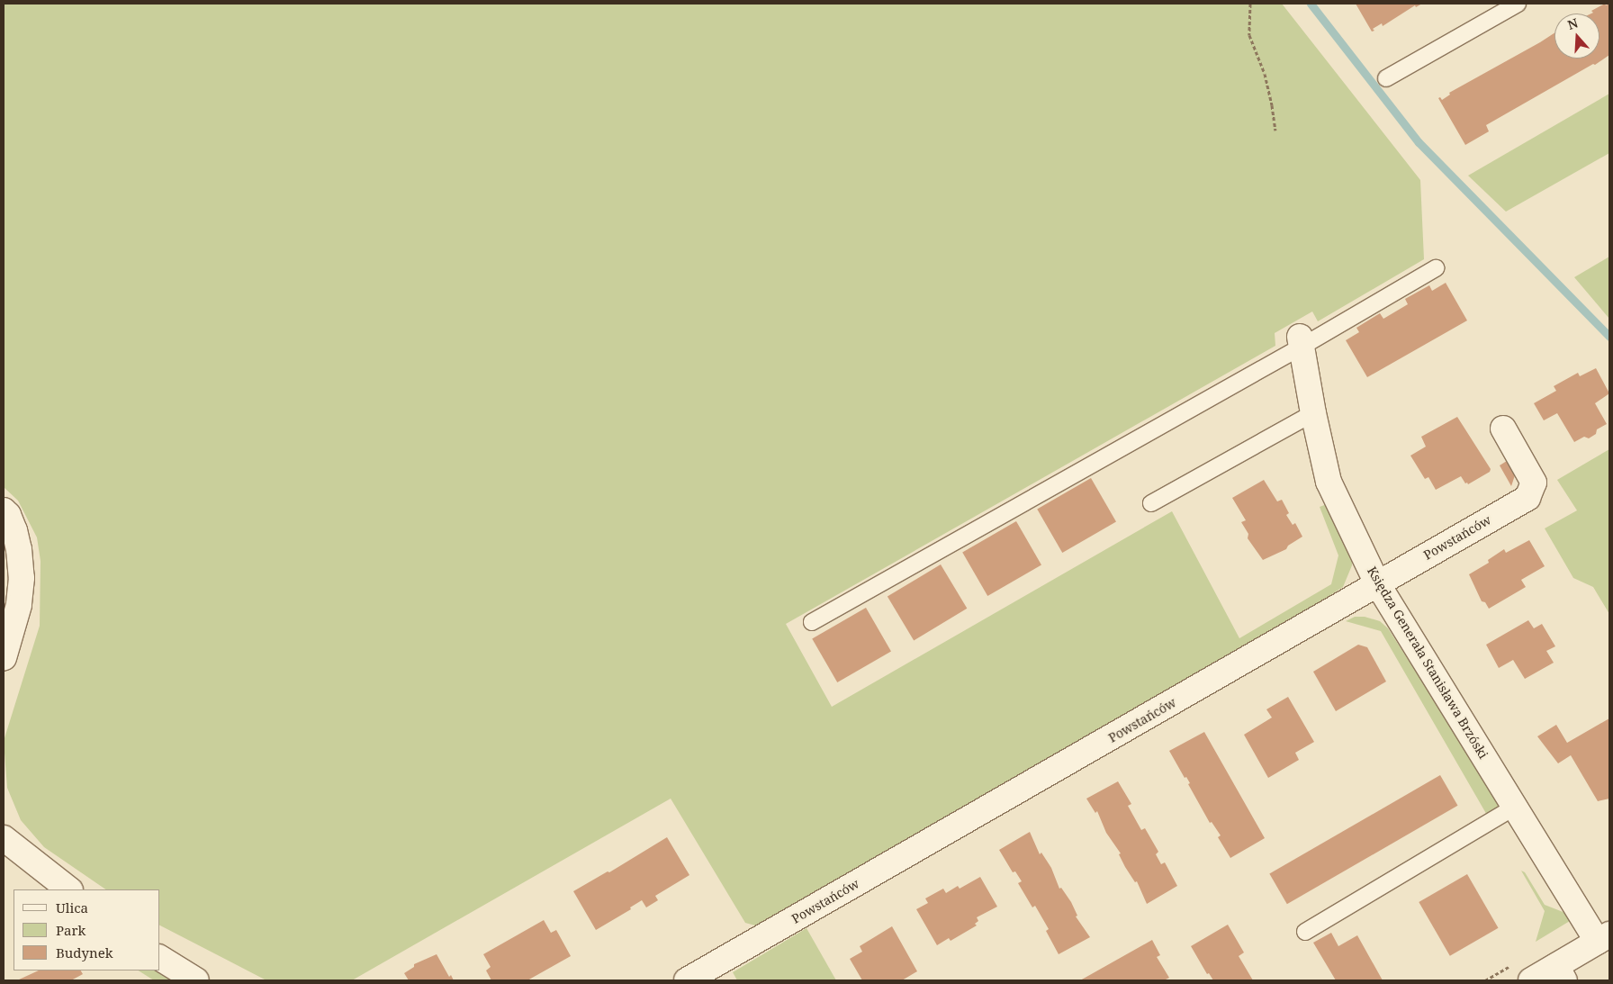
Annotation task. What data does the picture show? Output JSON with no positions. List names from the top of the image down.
{
  "streets": {
    "street": ["Powstańców", "Księdza Generała Stanisława Brzóski"]
  },
  "crossings": [
    ["Powstańców", "Księdza Generała Stanisława Brzóski"]
  ],
  "legend": ["Ulica", "Park", "Budynek"],
  "north": "top"
}
